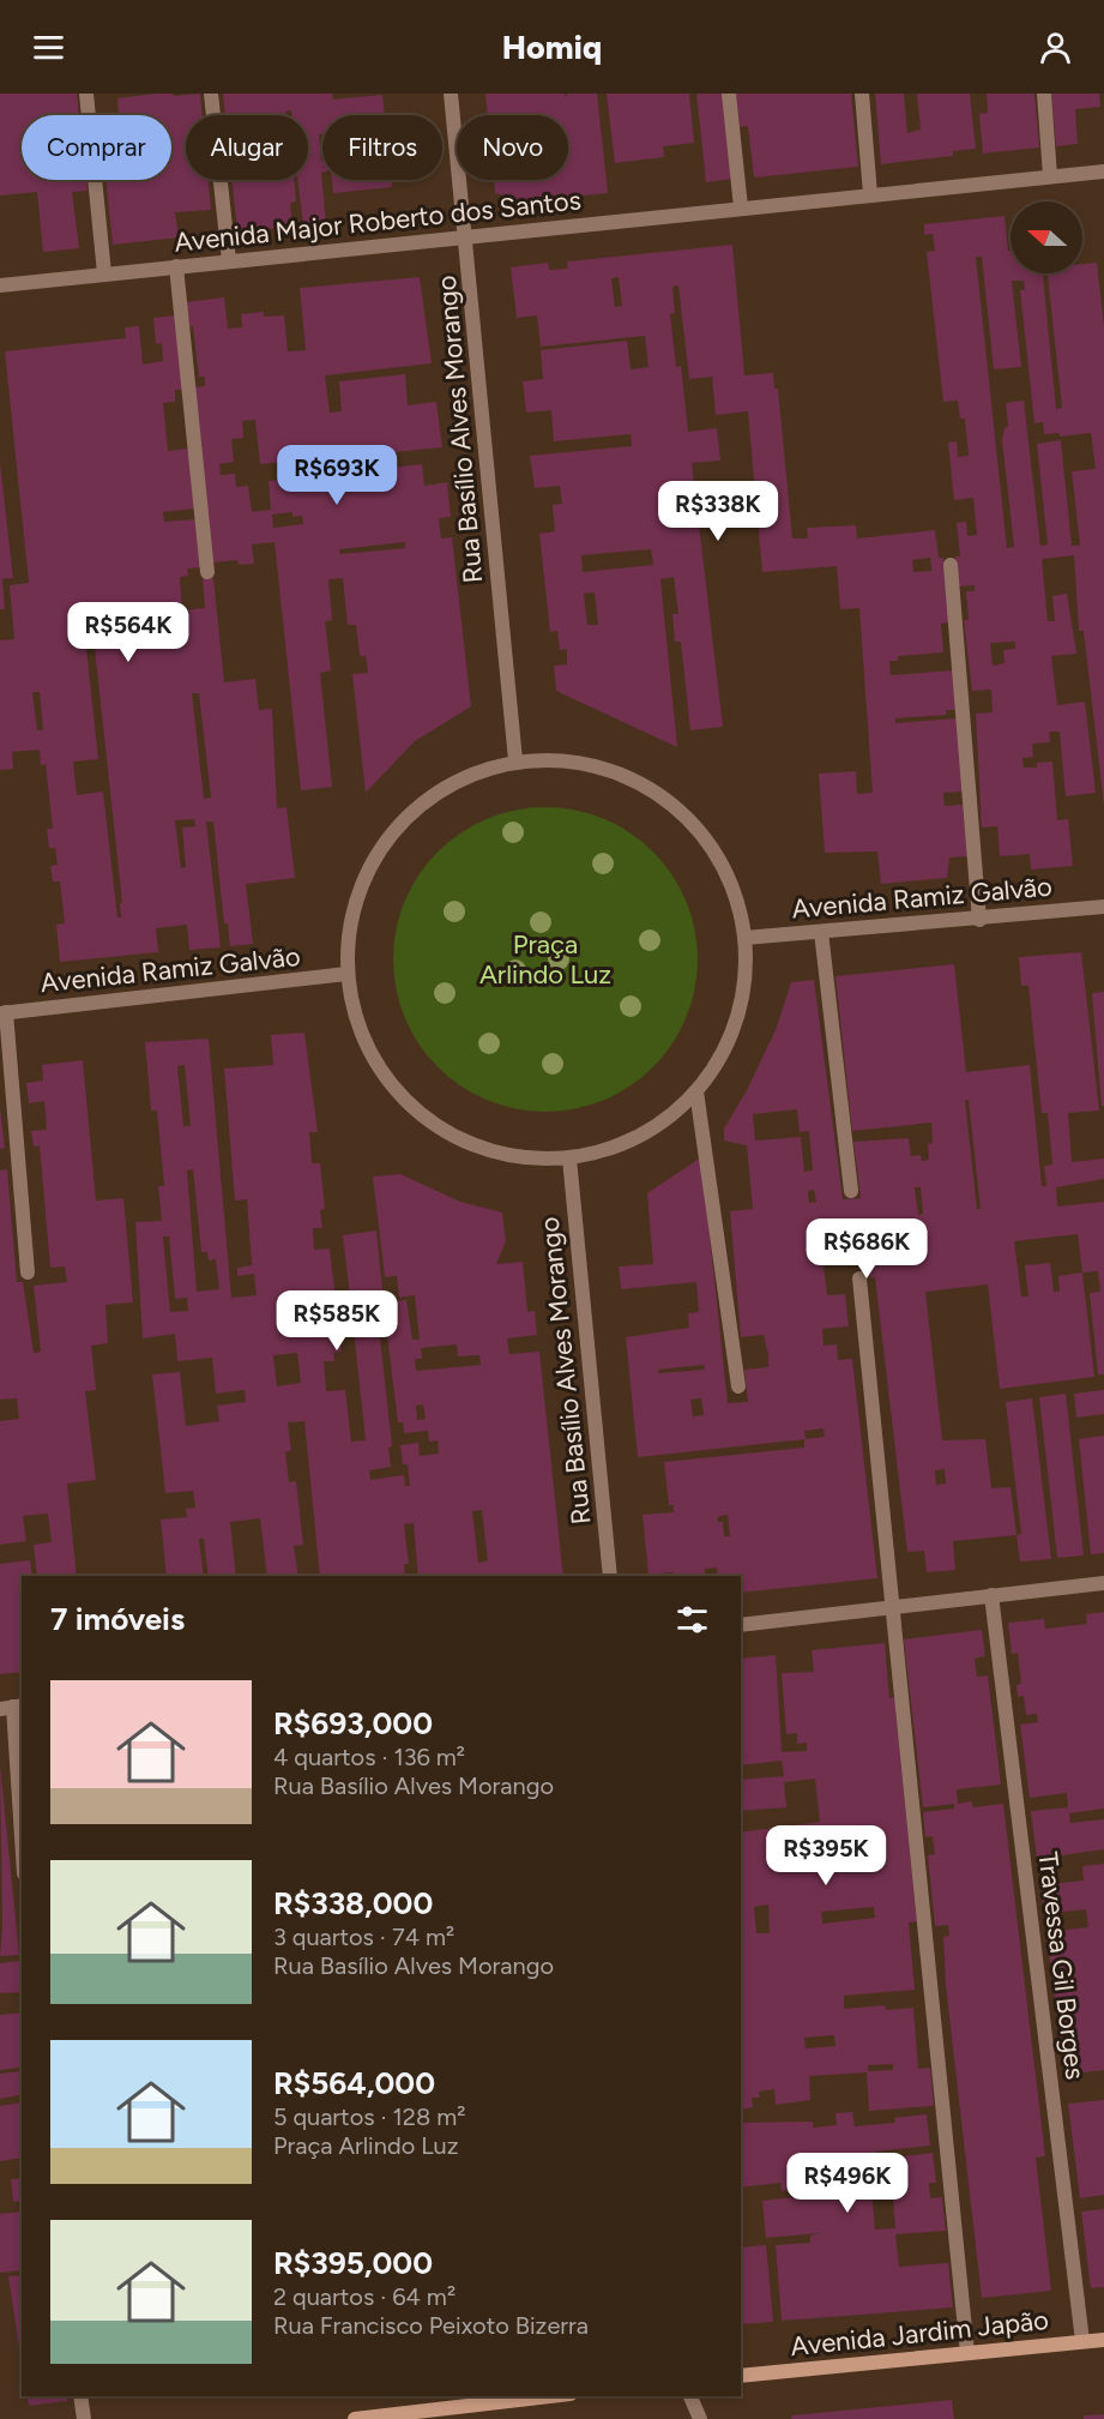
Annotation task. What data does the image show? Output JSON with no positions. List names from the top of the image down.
{
  "streets": {
    "main road": ["Avenida Jardim Japão"],
    "street": [
      "Avenida Major Roberto dos Santos",
      "Rua Basílio Alves Morango",
      "Avenida Ramiz Galvão",
      "Travessa Gil Borges"
    ]
  },
  "crossings": [
    ["Avenida Major Roberto dos Santos", "Rua Basílio Alves Morango"],
    ["Travessa Gil Borges", "Avenida Jardim Japão"]
  ],
  "parks": ["Praça Arlindo Luz"],
  "north": "left",
  "page": {
    "header": "Homiq",
    "chip": [
      "Comprar",
      "Alugar",
      "Filtros",
      "Novo"
    ],
    "price": [
      "R$693K",
      "R$338K",
      "R$564K",
      "R$686K",
      "R$585K",
      "R$395K",
      "R$496K"
    ],
    "heading": "7 imóveis",
    "list": [
      {
        "name": "R$693,000",
        "note": "4 quartos · 136 m² · Rua Basílio Alves Morango"
      },
      {
        "name": "R$338,000",
        "note": "3 quartos · 74 m² · Rua Basílio Alves Morango"
      },
      {
        "name": "R$564,000",
        "note": "5 quartos · 128 m² · Praça Arlindo Luz"
      },
      {
        "name": "R$395,000",
        "note": "2 quartos · 64 m² · Rua Francisco Peixoto Bizerra"
      }
    ]
  }
}
